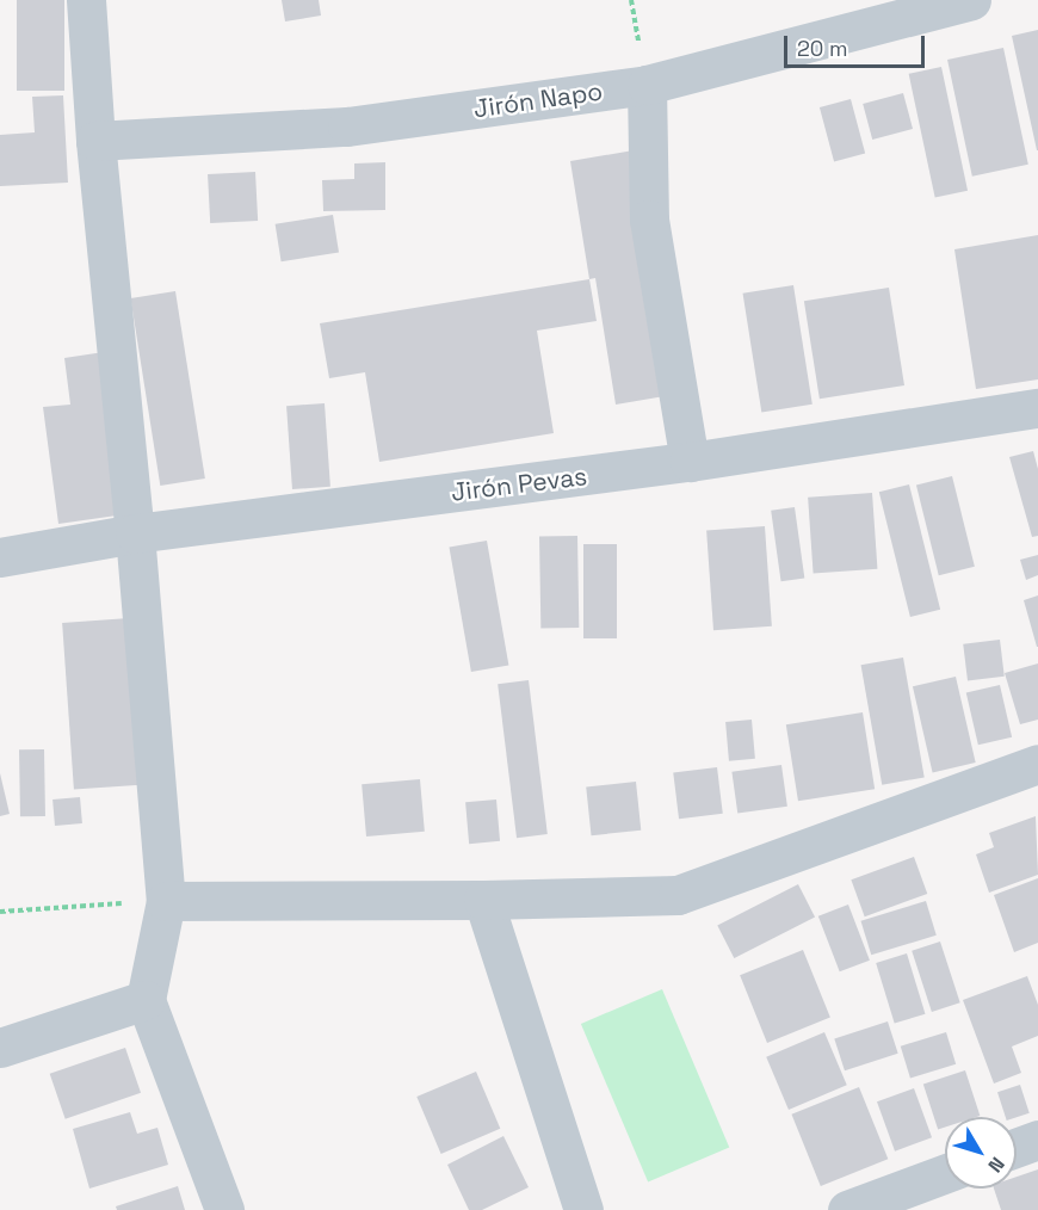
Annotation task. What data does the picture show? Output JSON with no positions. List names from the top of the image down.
{
  "streets": {
    "street": ["Jirón Napo", "Jirón Pevas"]
  },
  "scale_bar": "20 m",
  "north": "bottom right"
}
